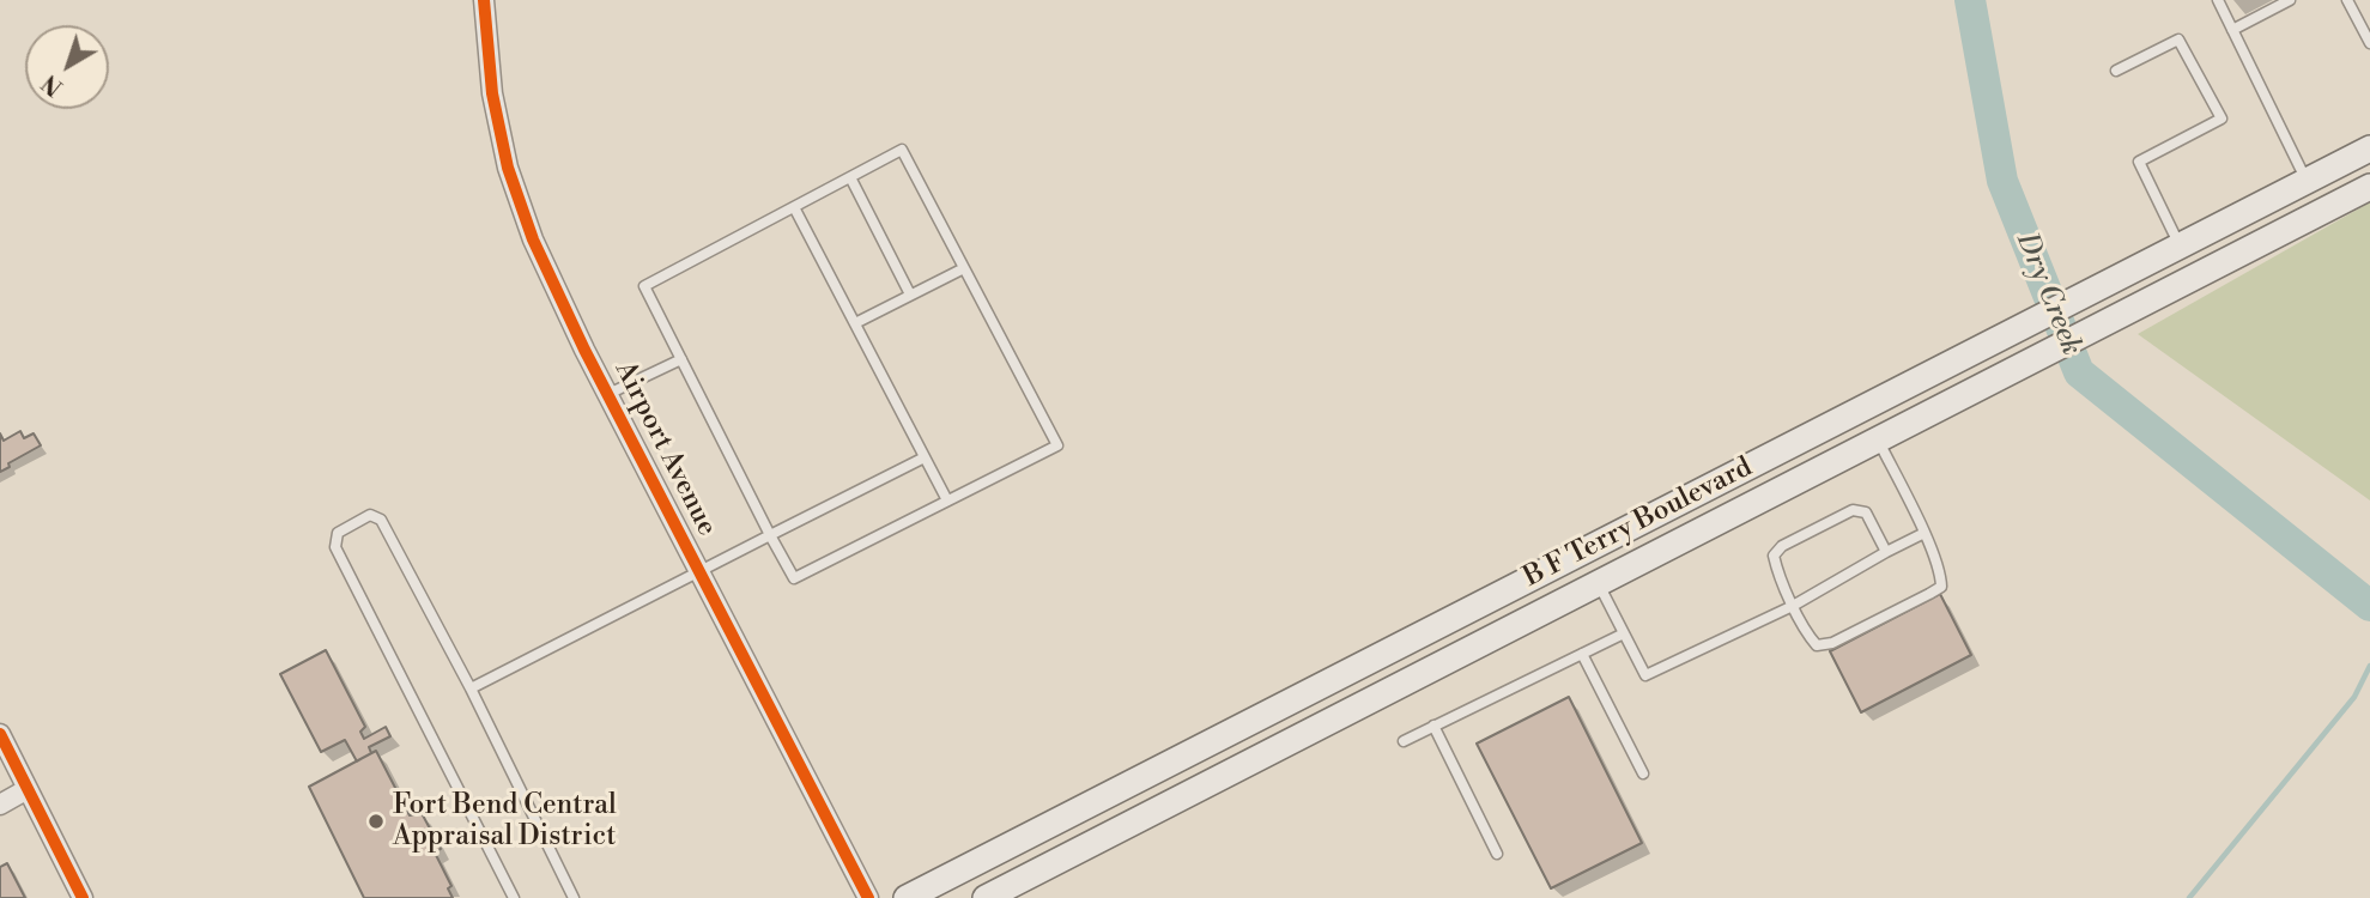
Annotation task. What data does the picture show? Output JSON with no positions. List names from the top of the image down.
{
  "streets": {
    "main road": ["B F Terry Boulevard"],
    "street": ["Airport Avenue"]
  },
  "water": ["Dry Creek"],
  "places": ["Fort Bend Central Appraisal District"],
  "north": "bottom left"
}
